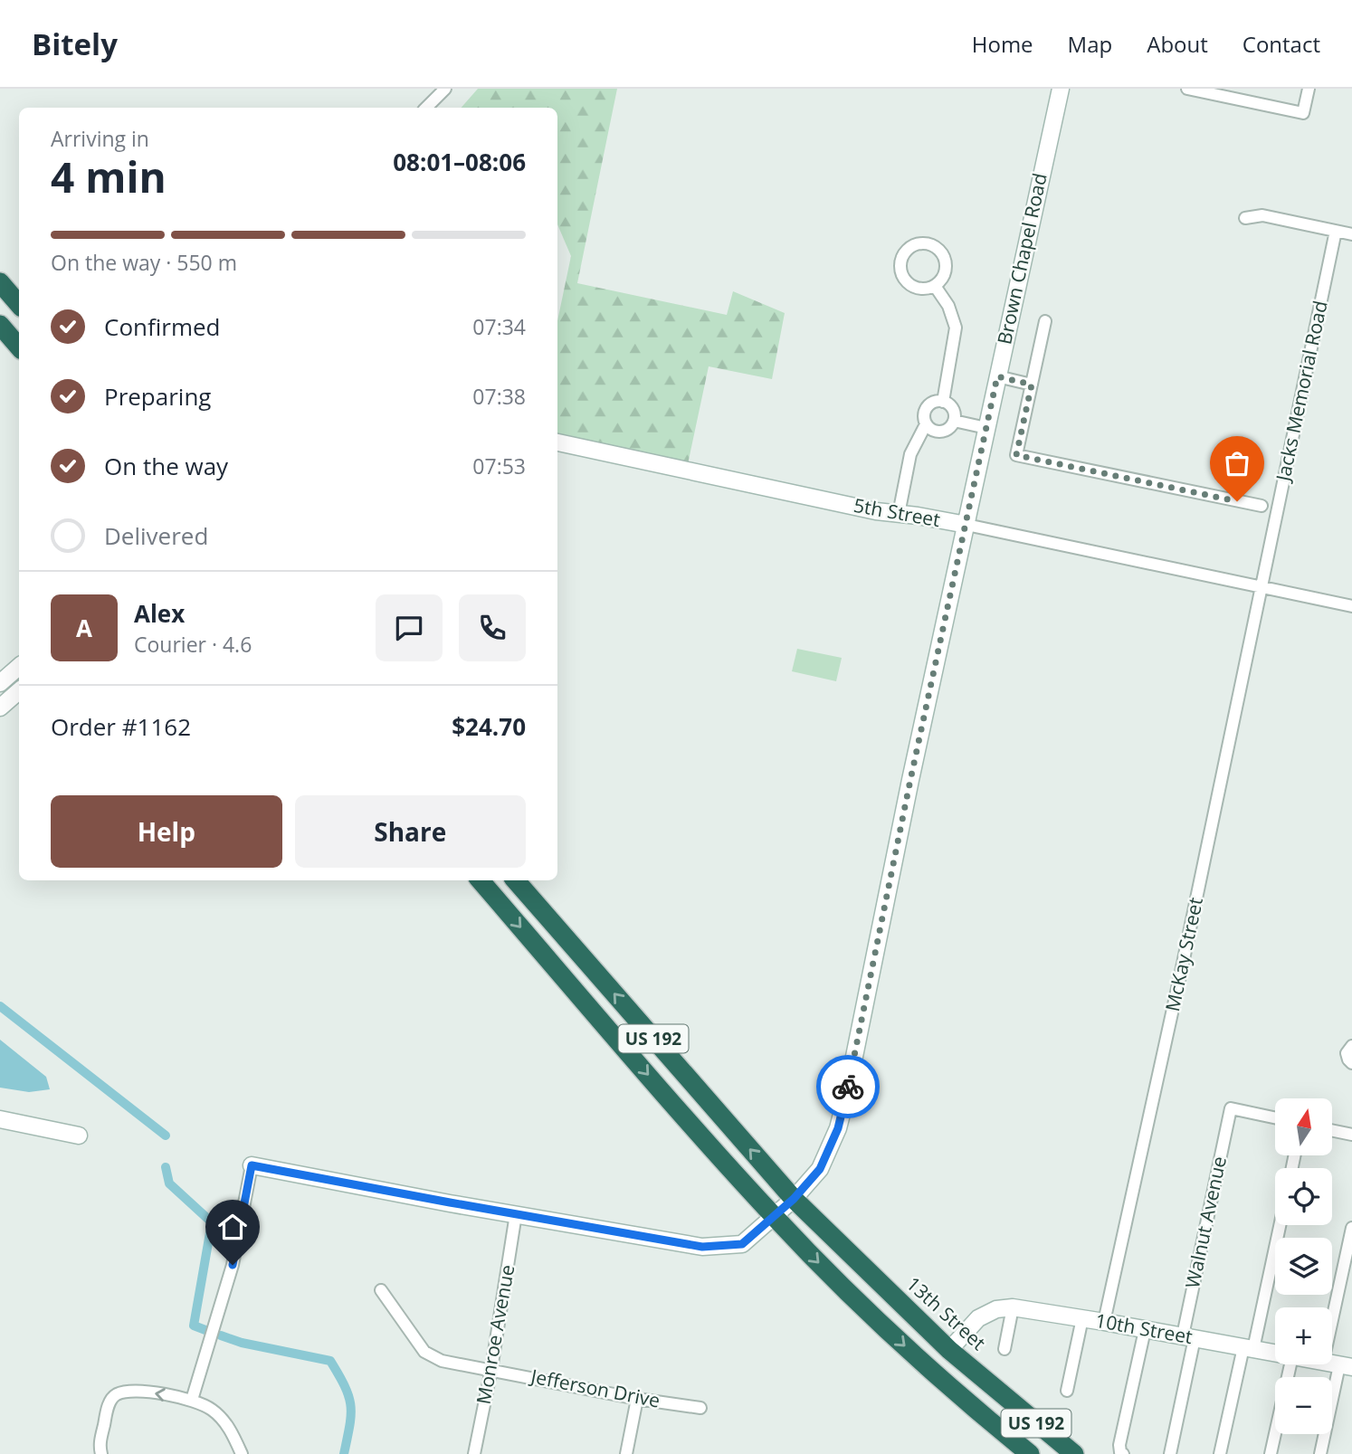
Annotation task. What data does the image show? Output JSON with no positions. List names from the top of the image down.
{
  "streets": {
    "highway": ["US 192", "13th Street"],
    "street": [
      "Brown Chapel Road",
      "Jacks Memorial Road",
      "5th Street",
      "McKay Street",
      "Walnut Avenue",
      "10th Street",
      "Monroe Avenue",
      "Jefferson Drive"
    ]
  },
  "crossings": [
    ["Brown Chapel Road", "5th Street"],
    ["Brown Chapel Road", "US 192"],
    ["Brown Chapel Road", "13th Street"],
    ["Brown Chapel Road", "Monroe Avenue"],
    ["Jacks Memorial Road", "5th Street"],
    ["Jacks Memorial Road", "McKay Street"],
    ["5th Street", "McKay Street"],
    ["McKay Street", "10th Street"],
    ["US 192", "13th Street"],
    ["Walnut Avenue", "10th Street"],
    ["13th Street", "10th Street"],
    ["Monroe Avenue", "Jefferson Drive"]
  ],
  "north": "top",
  "page": {
    "header": "Bitely",
    "nav": [
      "Home",
      "Map",
      "About",
      "Contact"
    ],
    "heading": ["4 min", "Arriving in", "08:01–08:06"],
    "panel": [
      "Alex",
      "Courier · 4.6",
      "Order #1162",
      "$24.70"
    ],
    "bar": "On the way · 550 m",
    "list": [
      ["Confirmed", "07:34"],
      ["Preparing", "07:38"],
      ["On the way", "07:53"],
      "Delivered"
    ],
    "round": "A",
    "buttons": ["Help", "Share"],
    "map_buttons": ["+", "−"]
  }
}
